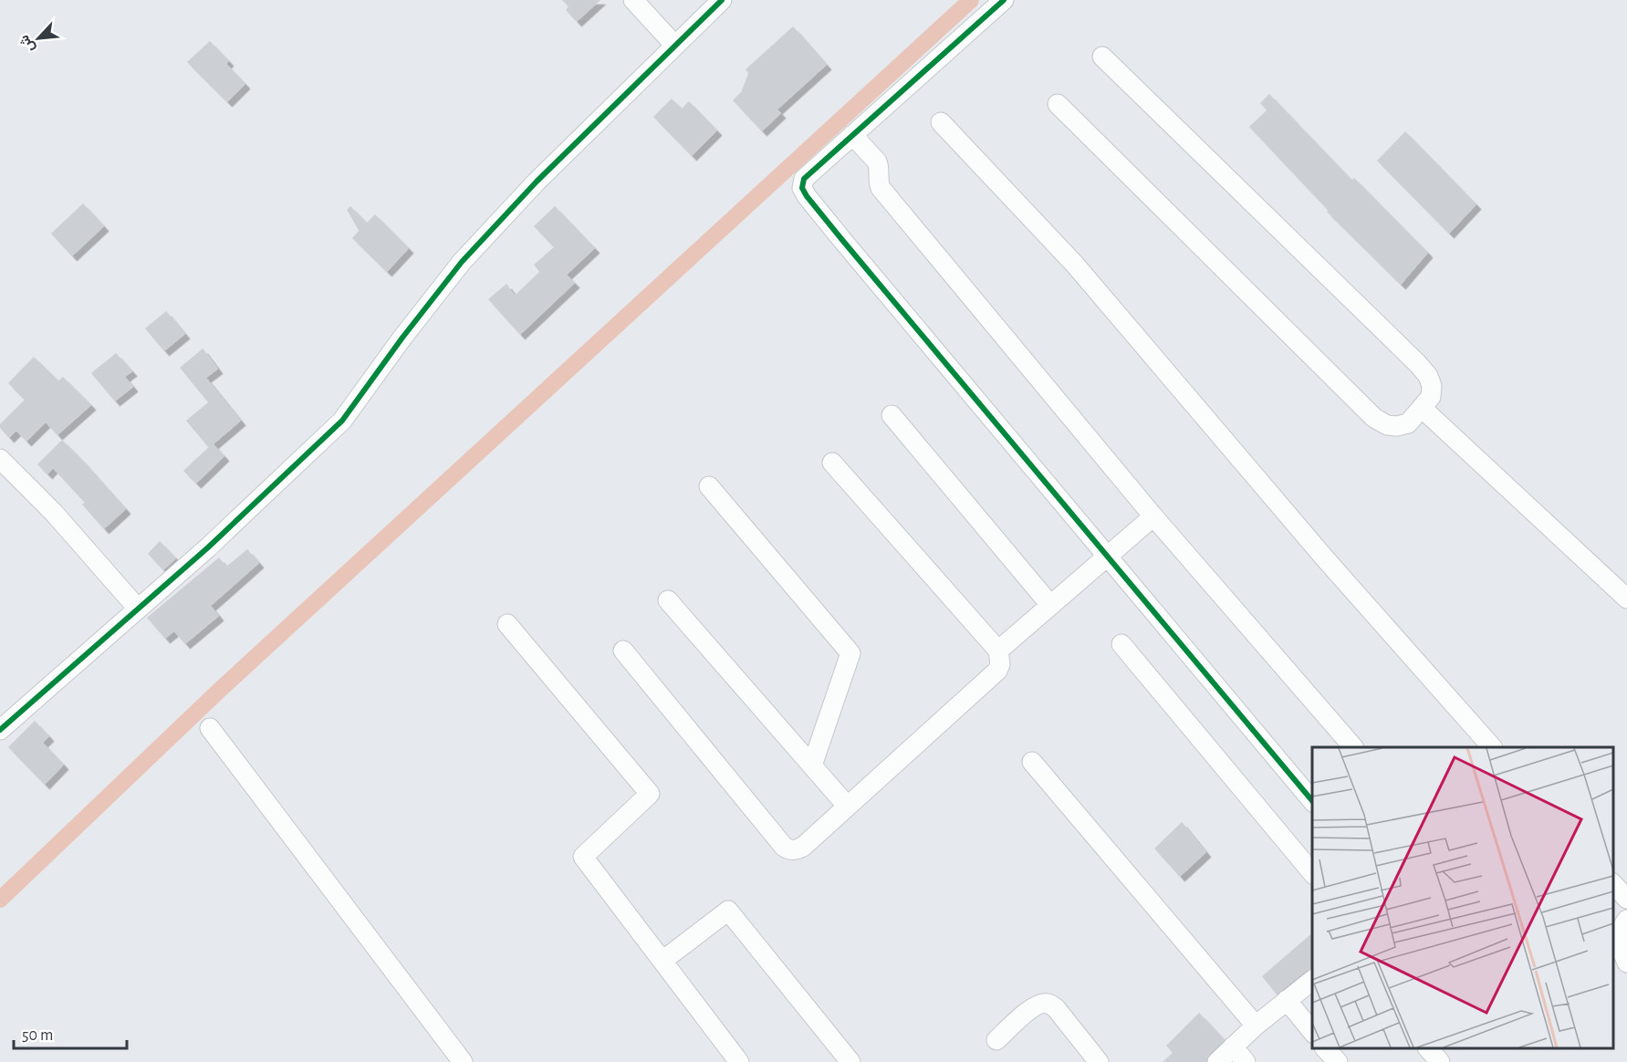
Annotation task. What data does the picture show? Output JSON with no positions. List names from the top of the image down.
{
  "scale_bar": "50 m",
  "north": "bottom left"
}
